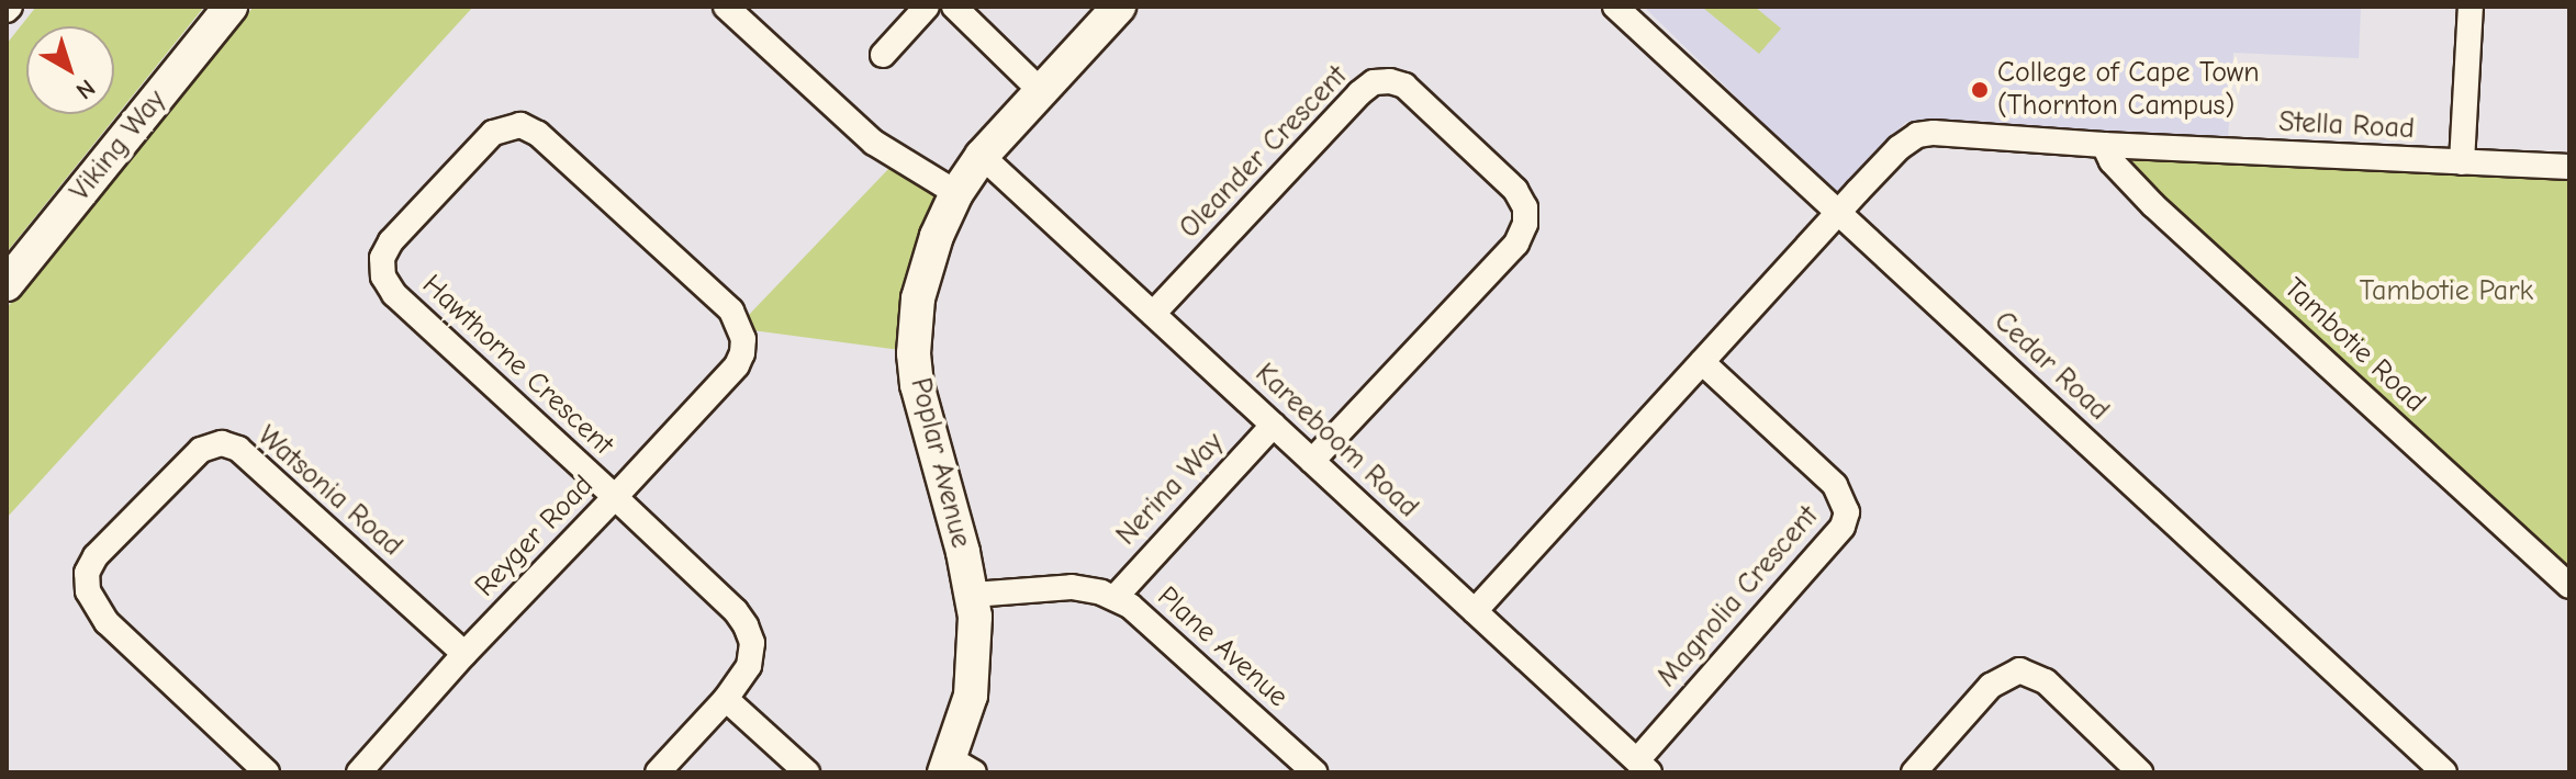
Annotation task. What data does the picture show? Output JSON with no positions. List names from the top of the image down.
{
  "streets": {
    "street": [
      "Stella Road",
      "Viking Way",
      "Oleander Crescent",
      "Tambotie Road",
      "Hawthorne Crescent",
      "Cedar Road",
      "Kareeboom Road",
      "Poplar Avenue",
      "Nerina Way",
      "Watsonia Road",
      "Reyger Road",
      "Magnolia Crescent",
      "Plane Avenue"
    ]
  },
  "crossings": [
    ["Stella Road", "Tambotie Road"],
    ["Stella Road", "Cedar Road"],
    ["Oleander Crescent", "Kareeboom Road"],
    ["Hawthorne Crescent", "Reyger Road"],
    ["Kareeboom Road", "Poplar Avenue"],
    ["Kareeboom Road", "Nerina Way"],
    ["Kareeboom Road", "Magnolia Crescent"],
    ["Poplar Avenue", "Plane Avenue"],
    ["Nerina Way", "Plane Avenue"],
    ["Watsonia Road", "Reyger Road"]
  ],
  "parks": ["Tambotie Park"],
  "places": ["College of Cape Town (Thornton Campus)"],
  "north": "bottom right"
}
